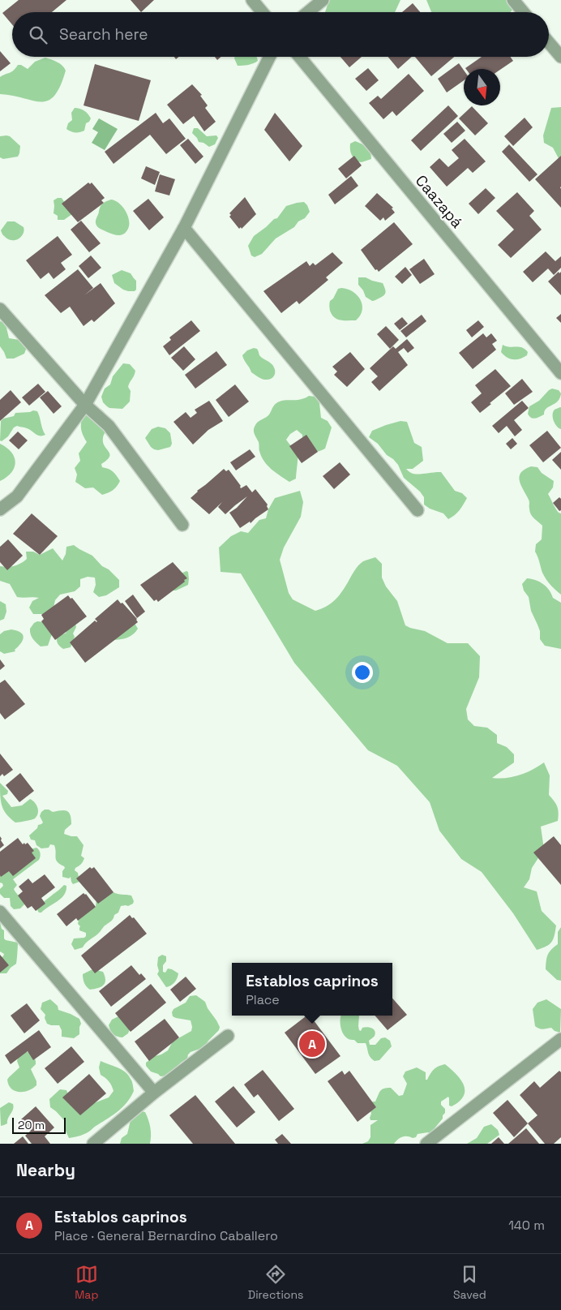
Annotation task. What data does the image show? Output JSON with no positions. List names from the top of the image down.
{
  "streets": {
    "street": ["Caazapá"]
  },
  "scale_bar": "20 m",
  "north": "bottom",
  "page": {
    "search": "Search here",
    "popup": ["Establos caprinos", "Place"],
    "pins": "A",
    "scale": "20 m",
    "heading": "Nearby",
    "list": [
      {
        "mark": "A",
        "name": "Establos caprinos",
        "note": "Place · General Bernardino Caballero",
        "value": "140 m"
      }
    ],
    "nav": ["Map", "Directions", "Saved"]
  }
}
